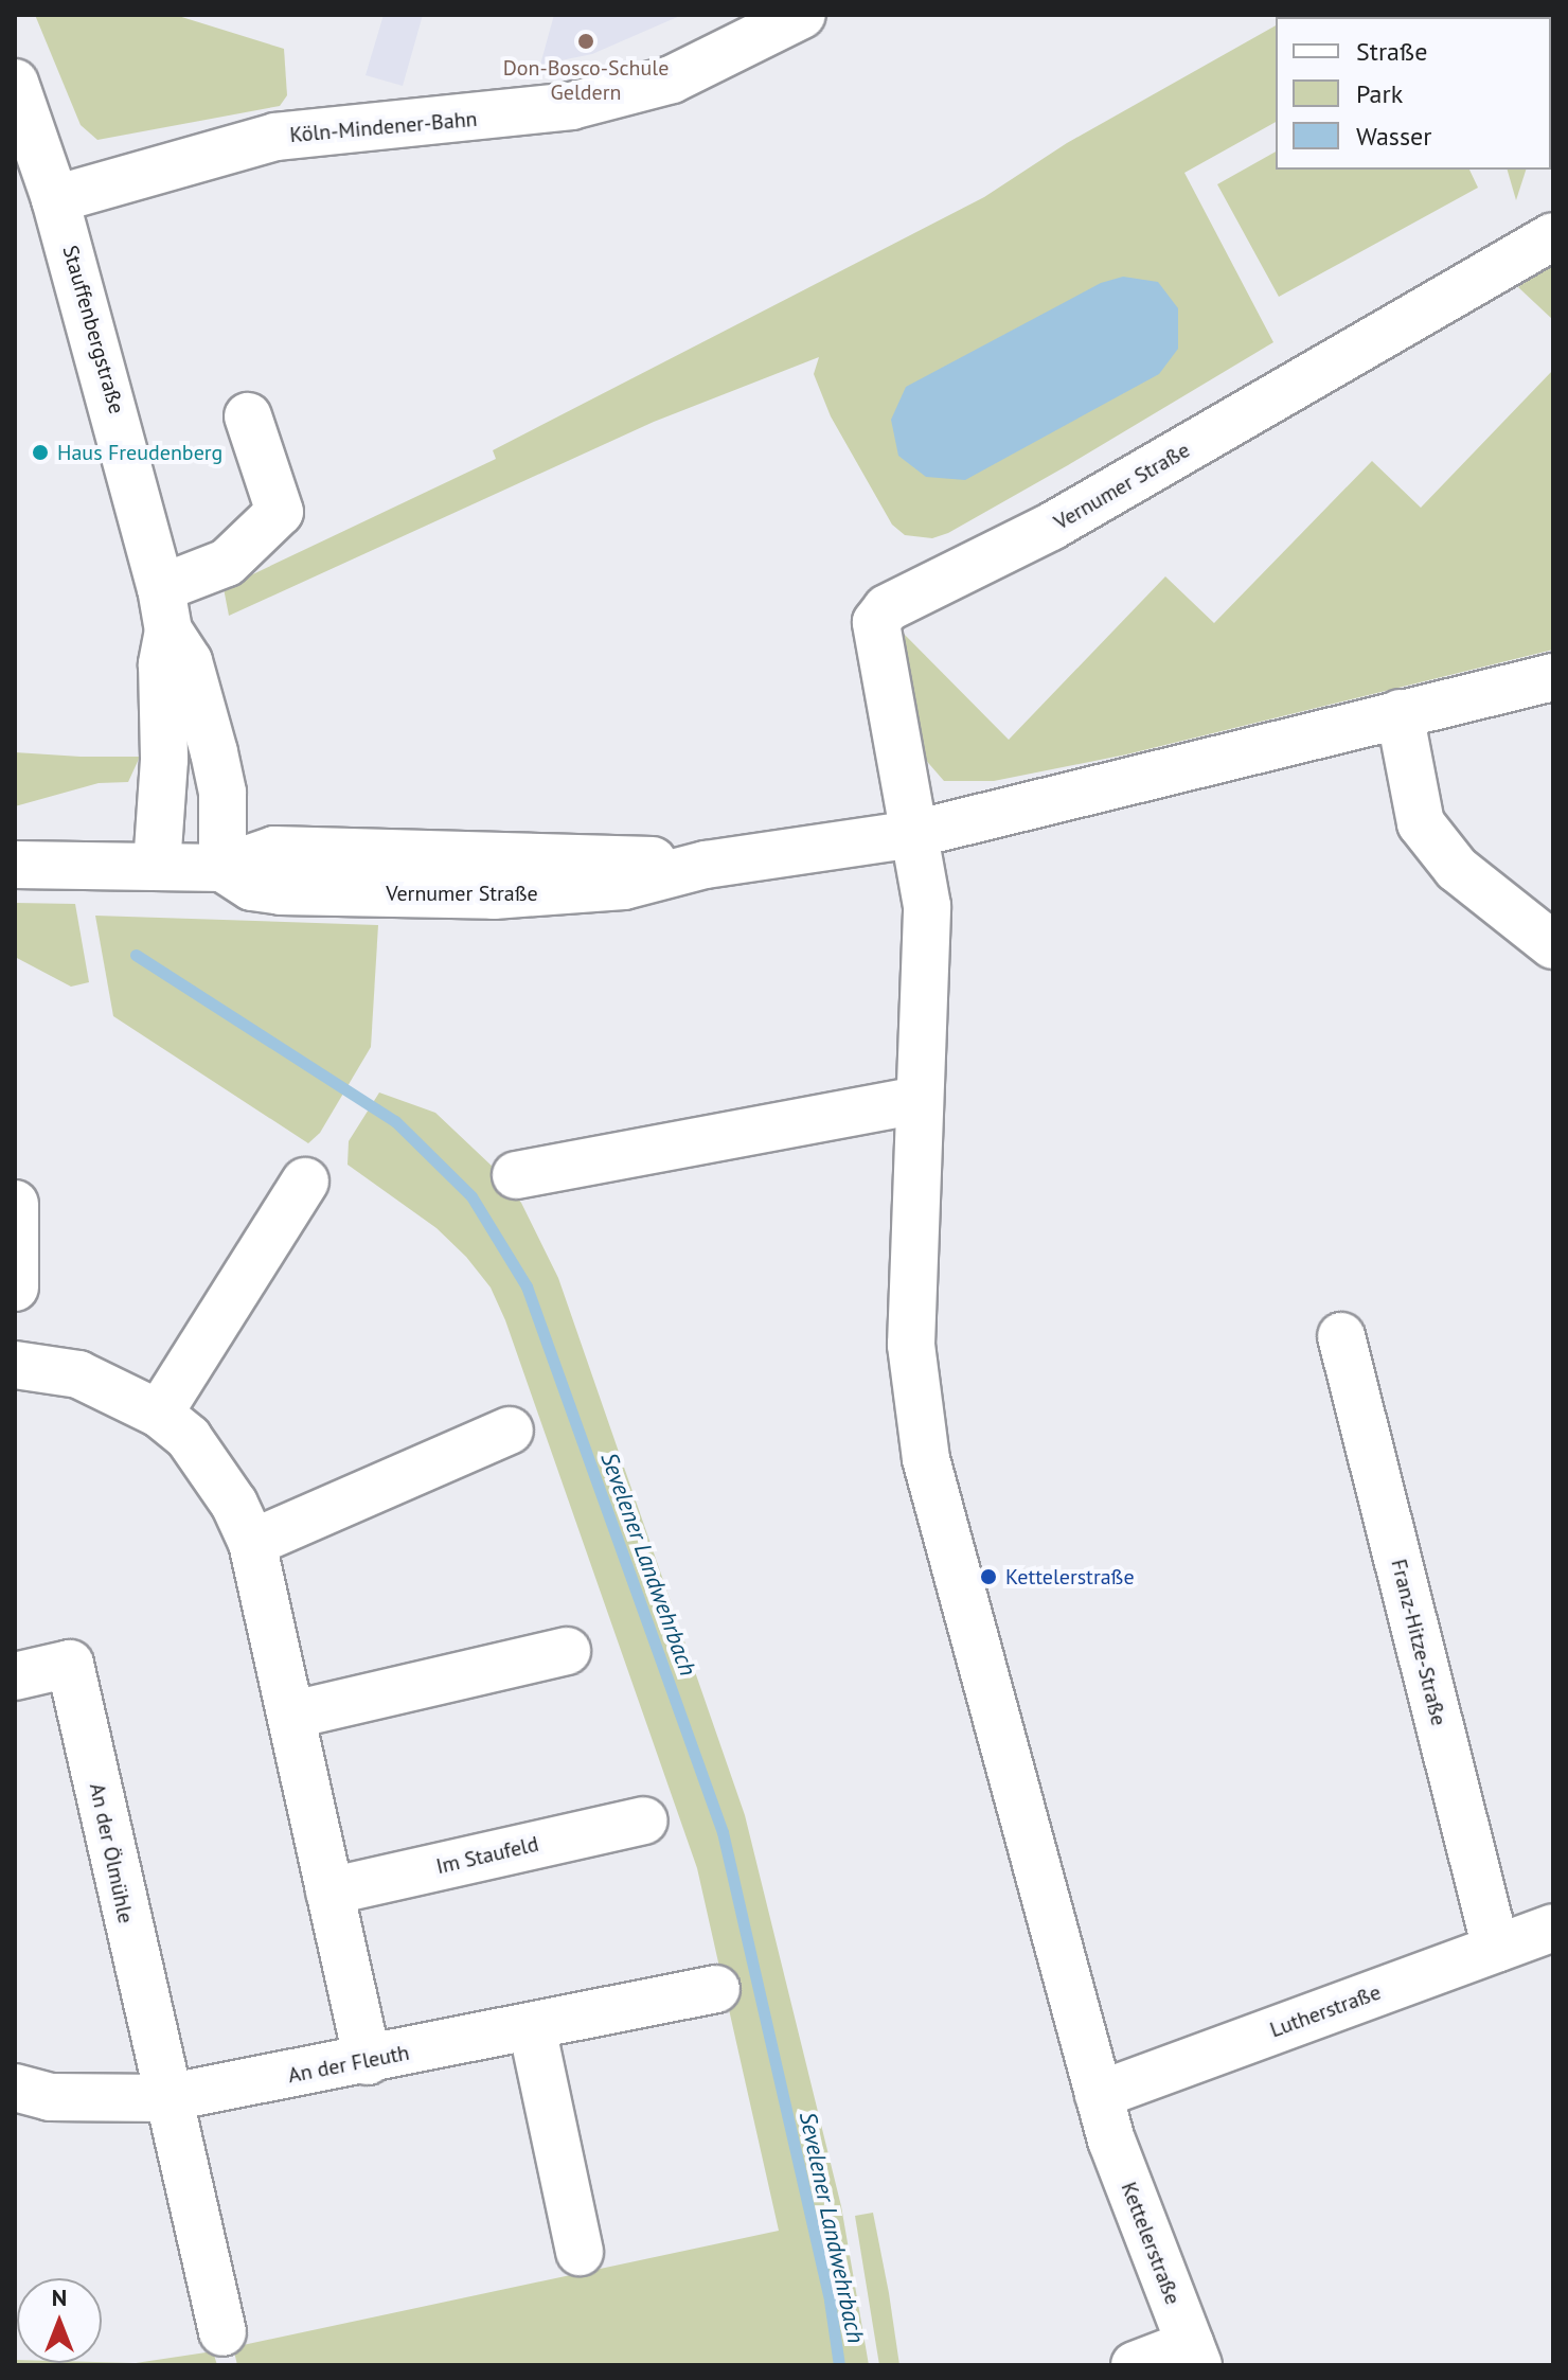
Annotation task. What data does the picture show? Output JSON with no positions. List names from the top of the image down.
{
  "streets": {
    "street": [
      "Köln-Mindener-Bahn",
      "Stauffenbergstraße",
      "Vernumer Straße",
      "Franz-Hitze-Straße",
      "An der Ölmühle",
      "Im Staufeld",
      "Lutherstraße",
      "An der Fleuth",
      "Kettelerstraße"
    ]
  },
  "crossings": [
    ["Köln-Mindener-Bahn", "Stauffenbergstraße"],
    ["Stauffenbergstraße", "Vernumer Straße"],
    ["Vernumer Straße", "Kettelerstraße"],
    ["Franz-Hitze-Straße", "Lutherstraße"],
    ["An der Ölmühle", "An der Fleuth"],
    ["Lutherstraße", "Kettelerstraße"]
  ],
  "water": ["Sevelener Landwehrbach"],
  "places": ["Don-Bosco-Schule Geldern", "Haus Freudenberg", "Kettelerstraße"],
  "legend": ["Straße", "Park", "Wasser"],
  "north": "top"
}
